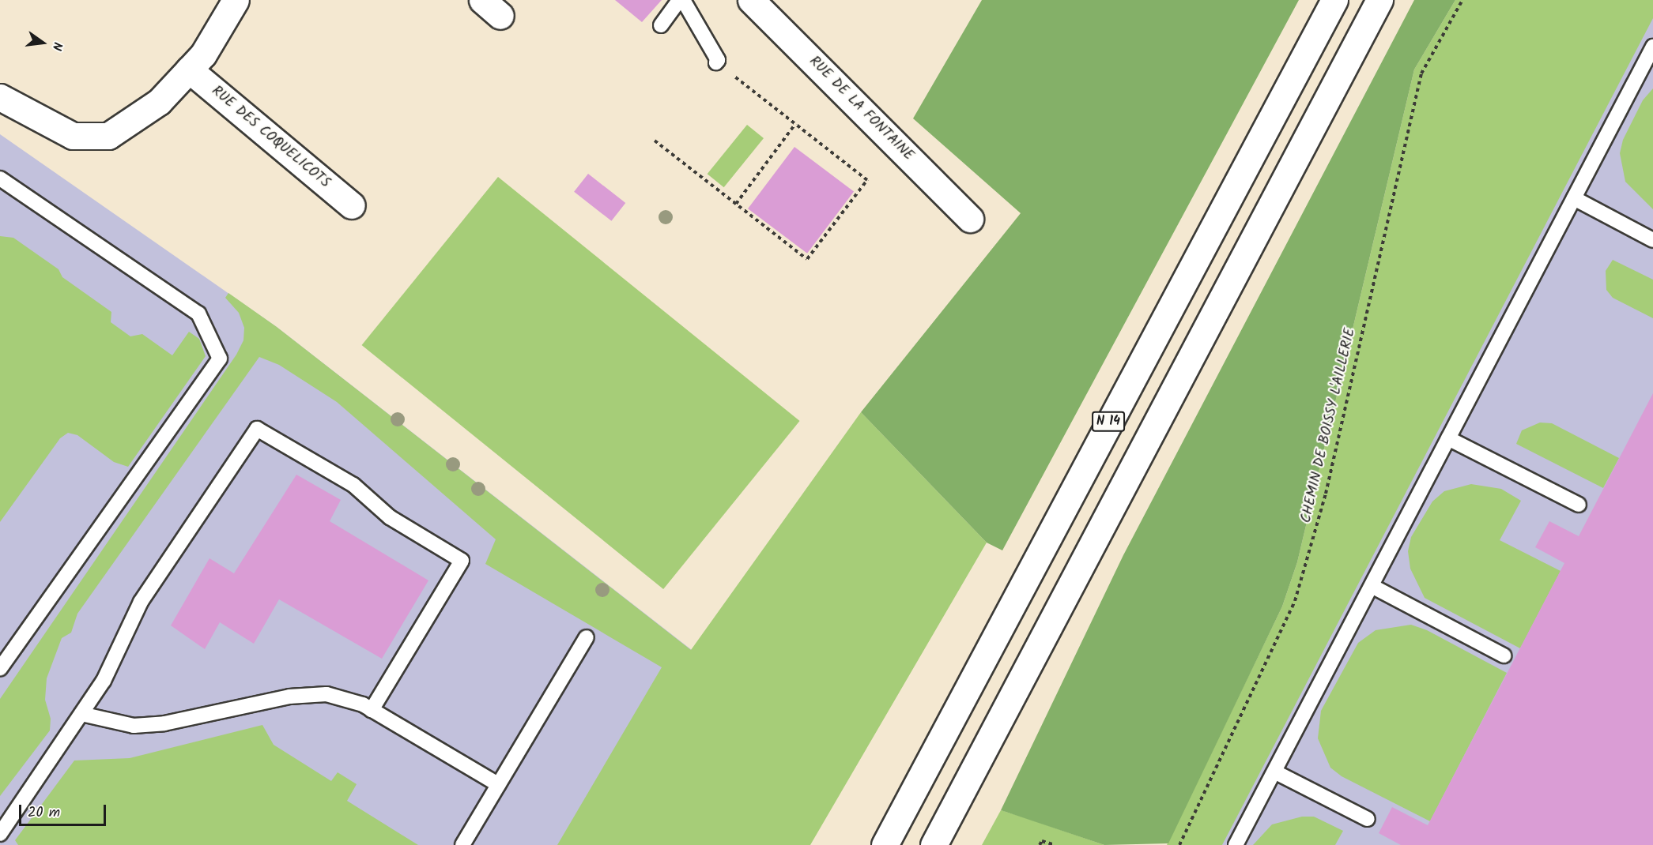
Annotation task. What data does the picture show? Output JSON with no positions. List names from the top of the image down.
{
  "streets": {
    "main road": ["RUE DE LA FONTAINE", "RUE DES COQUELICOTS", "N 14"],
    "path": ["CHEMIN DE BOISSY L'AILLERIE"]
  },
  "scale_bar": "20 m",
  "north": "right"
}
